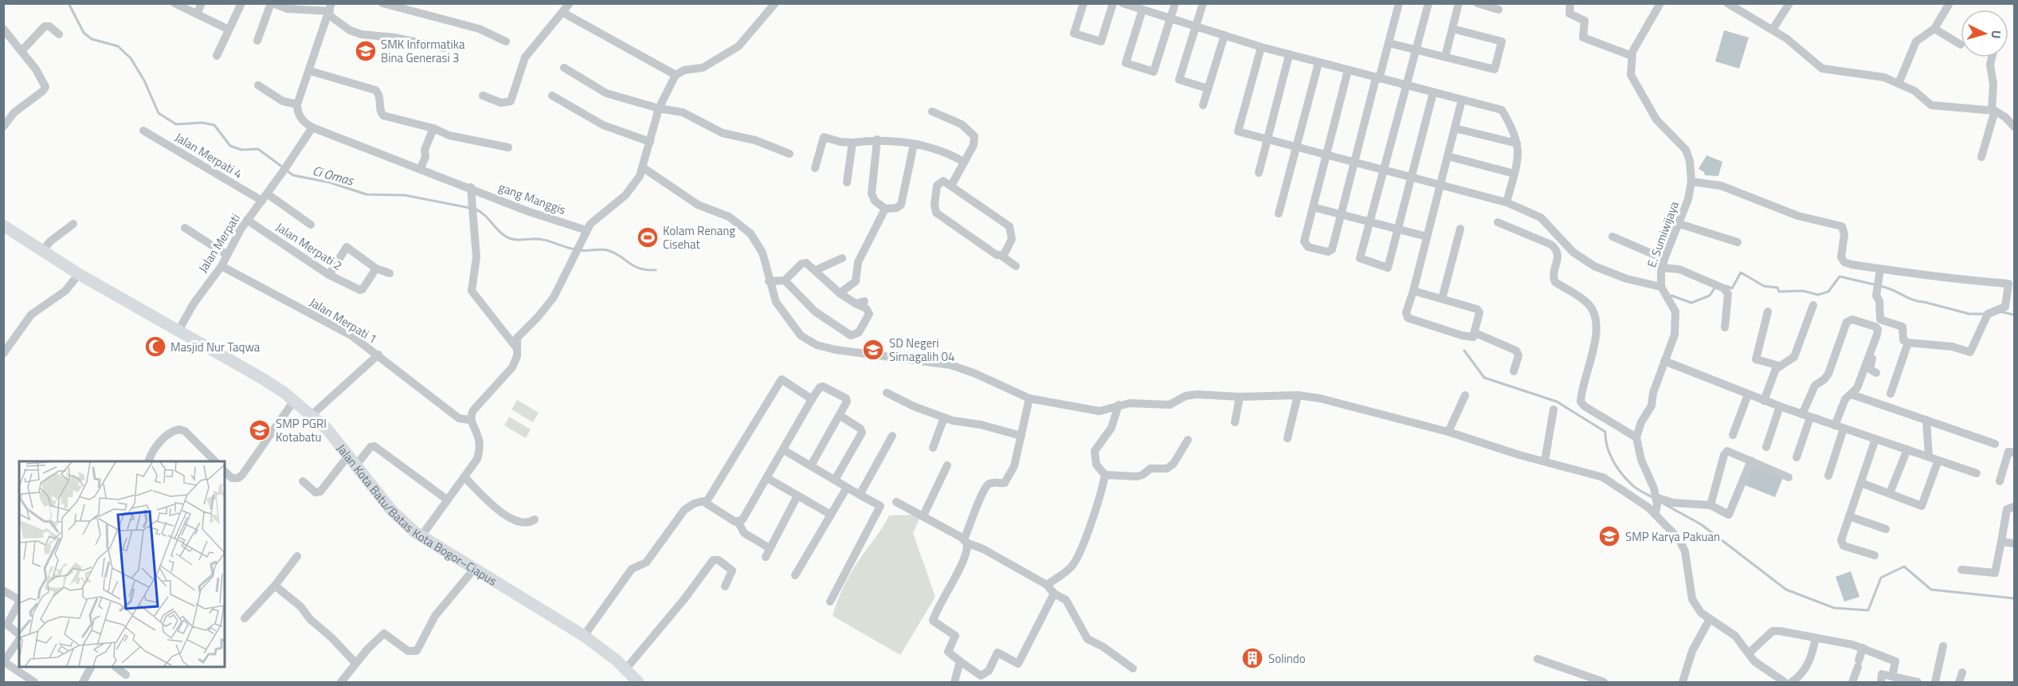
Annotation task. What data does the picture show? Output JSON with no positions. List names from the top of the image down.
{
  "streets": {
    "main road": ["Jalan Kota Batu/Batas Kota Bogor–Ciapus"],
    "street": [
      "Jalan Merpati 4",
      "gang Manggis",
      "E. Sumiwijaya",
      "Jalan Merpati",
      "Jalan Merpati 2",
      "Jalan Merpati 1"
    ]
  },
  "crossings": [
    ["Jalan Merpati 4", "Jalan Merpati"],
    ["gang Manggis", "Jalan Merpati"],
    ["Jalan Merpati", "Jalan Merpati 2"],
    ["Jalan Merpati", "Jalan Merpati 1"],
    ["Jalan Merpati", "Jalan Kota Batu/Batas Kota Bogor–Ciapus"]
  ],
  "water": ["Ci Omas"],
  "places": {
    "school or university": [
      "SMK Informatika Bina Generasi 3",
      "SD Negeri Sirnagalih 04",
      "SMP PGRI Kotabatu",
      "SMP Karya Pakuan"
    ],
    "sports": ["Kolam Renang Cisehat"],
    "mosque": ["Masjid Nur Taqwa"],
    "building": ["Solindo"]
  },
  "north": "right"
}
